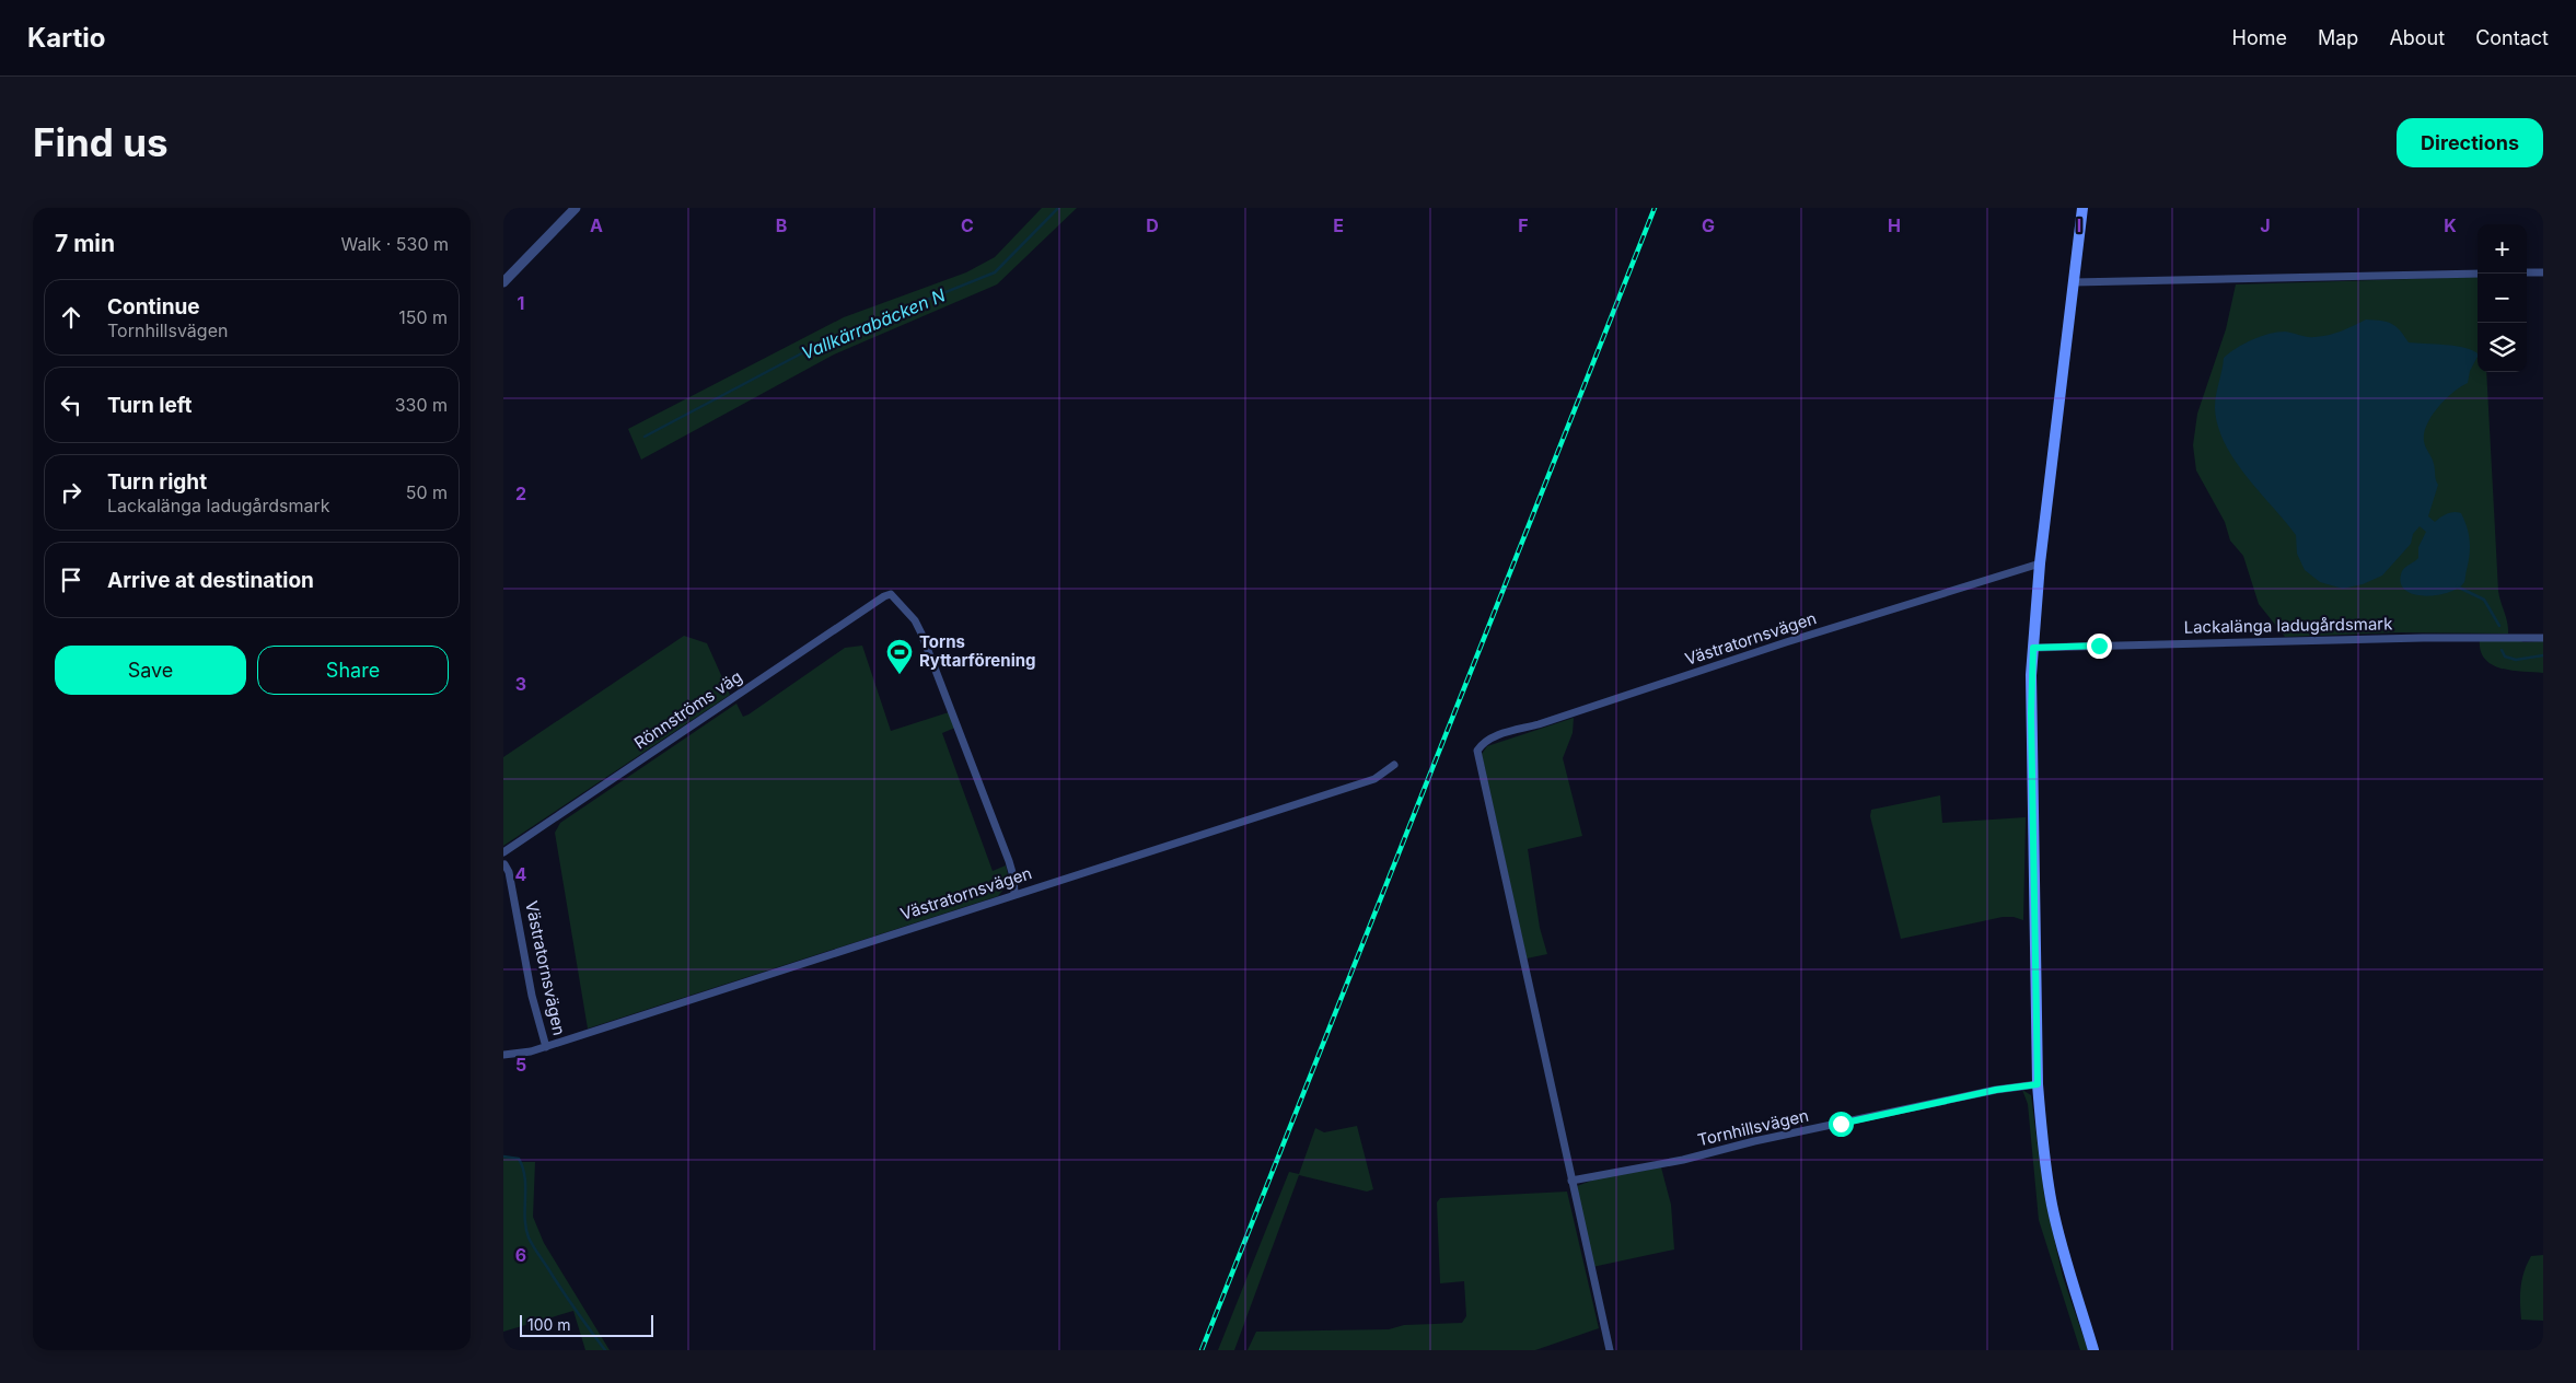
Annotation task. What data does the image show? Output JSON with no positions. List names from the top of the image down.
{
  "streets": {
    "street": [
      "Lackalänga ladugårdsmark",
      "Västratornsvägen",
      "Rönnströms väg",
      "Tornhillsvägen"
    ]
  },
  "crossings": [
    ["Västratornsvägen", "Rönnströms väg"],
    ["Västratornsvägen", "Tornhillsvägen"]
  ],
  "water": ["Vallkärrabäcken N"],
  "places": {
    "sports": ["Torns Ryttarförening"]
  },
  "scale_bar": "100 m",
  "page": {
    "header": "Kartio",
    "nav": [
      "Home",
      "Map",
      "About",
      "Contact"
    ],
    "buttons": [
      "Directions",
      ["Save", "Share"]
    ],
    "title": "Find us",
    "heading": ["7 min", "Walk · 530 m"],
    "map_buttons": ["+", "−"],
    "list": [
      ["Continue", "Tornhillsvägen", "150 m"],
      ["Turn left", "330 m"],
      ["Turn right", "Lackalänga ladugårdsmark", "50 m"],
      "Arrive at destination"
    ],
    "scale": "100 m"
  },
  "grid": {
    "columns": [
      "A",
      "B",
      "C",
      "D",
      "E",
      "F",
      "G",
      "H",
      "I",
      "J",
      "K"
    ],
    "rows": [
      "1",
      "2",
      "3",
      "4",
      "5",
      "6"
    ]
  }
}
